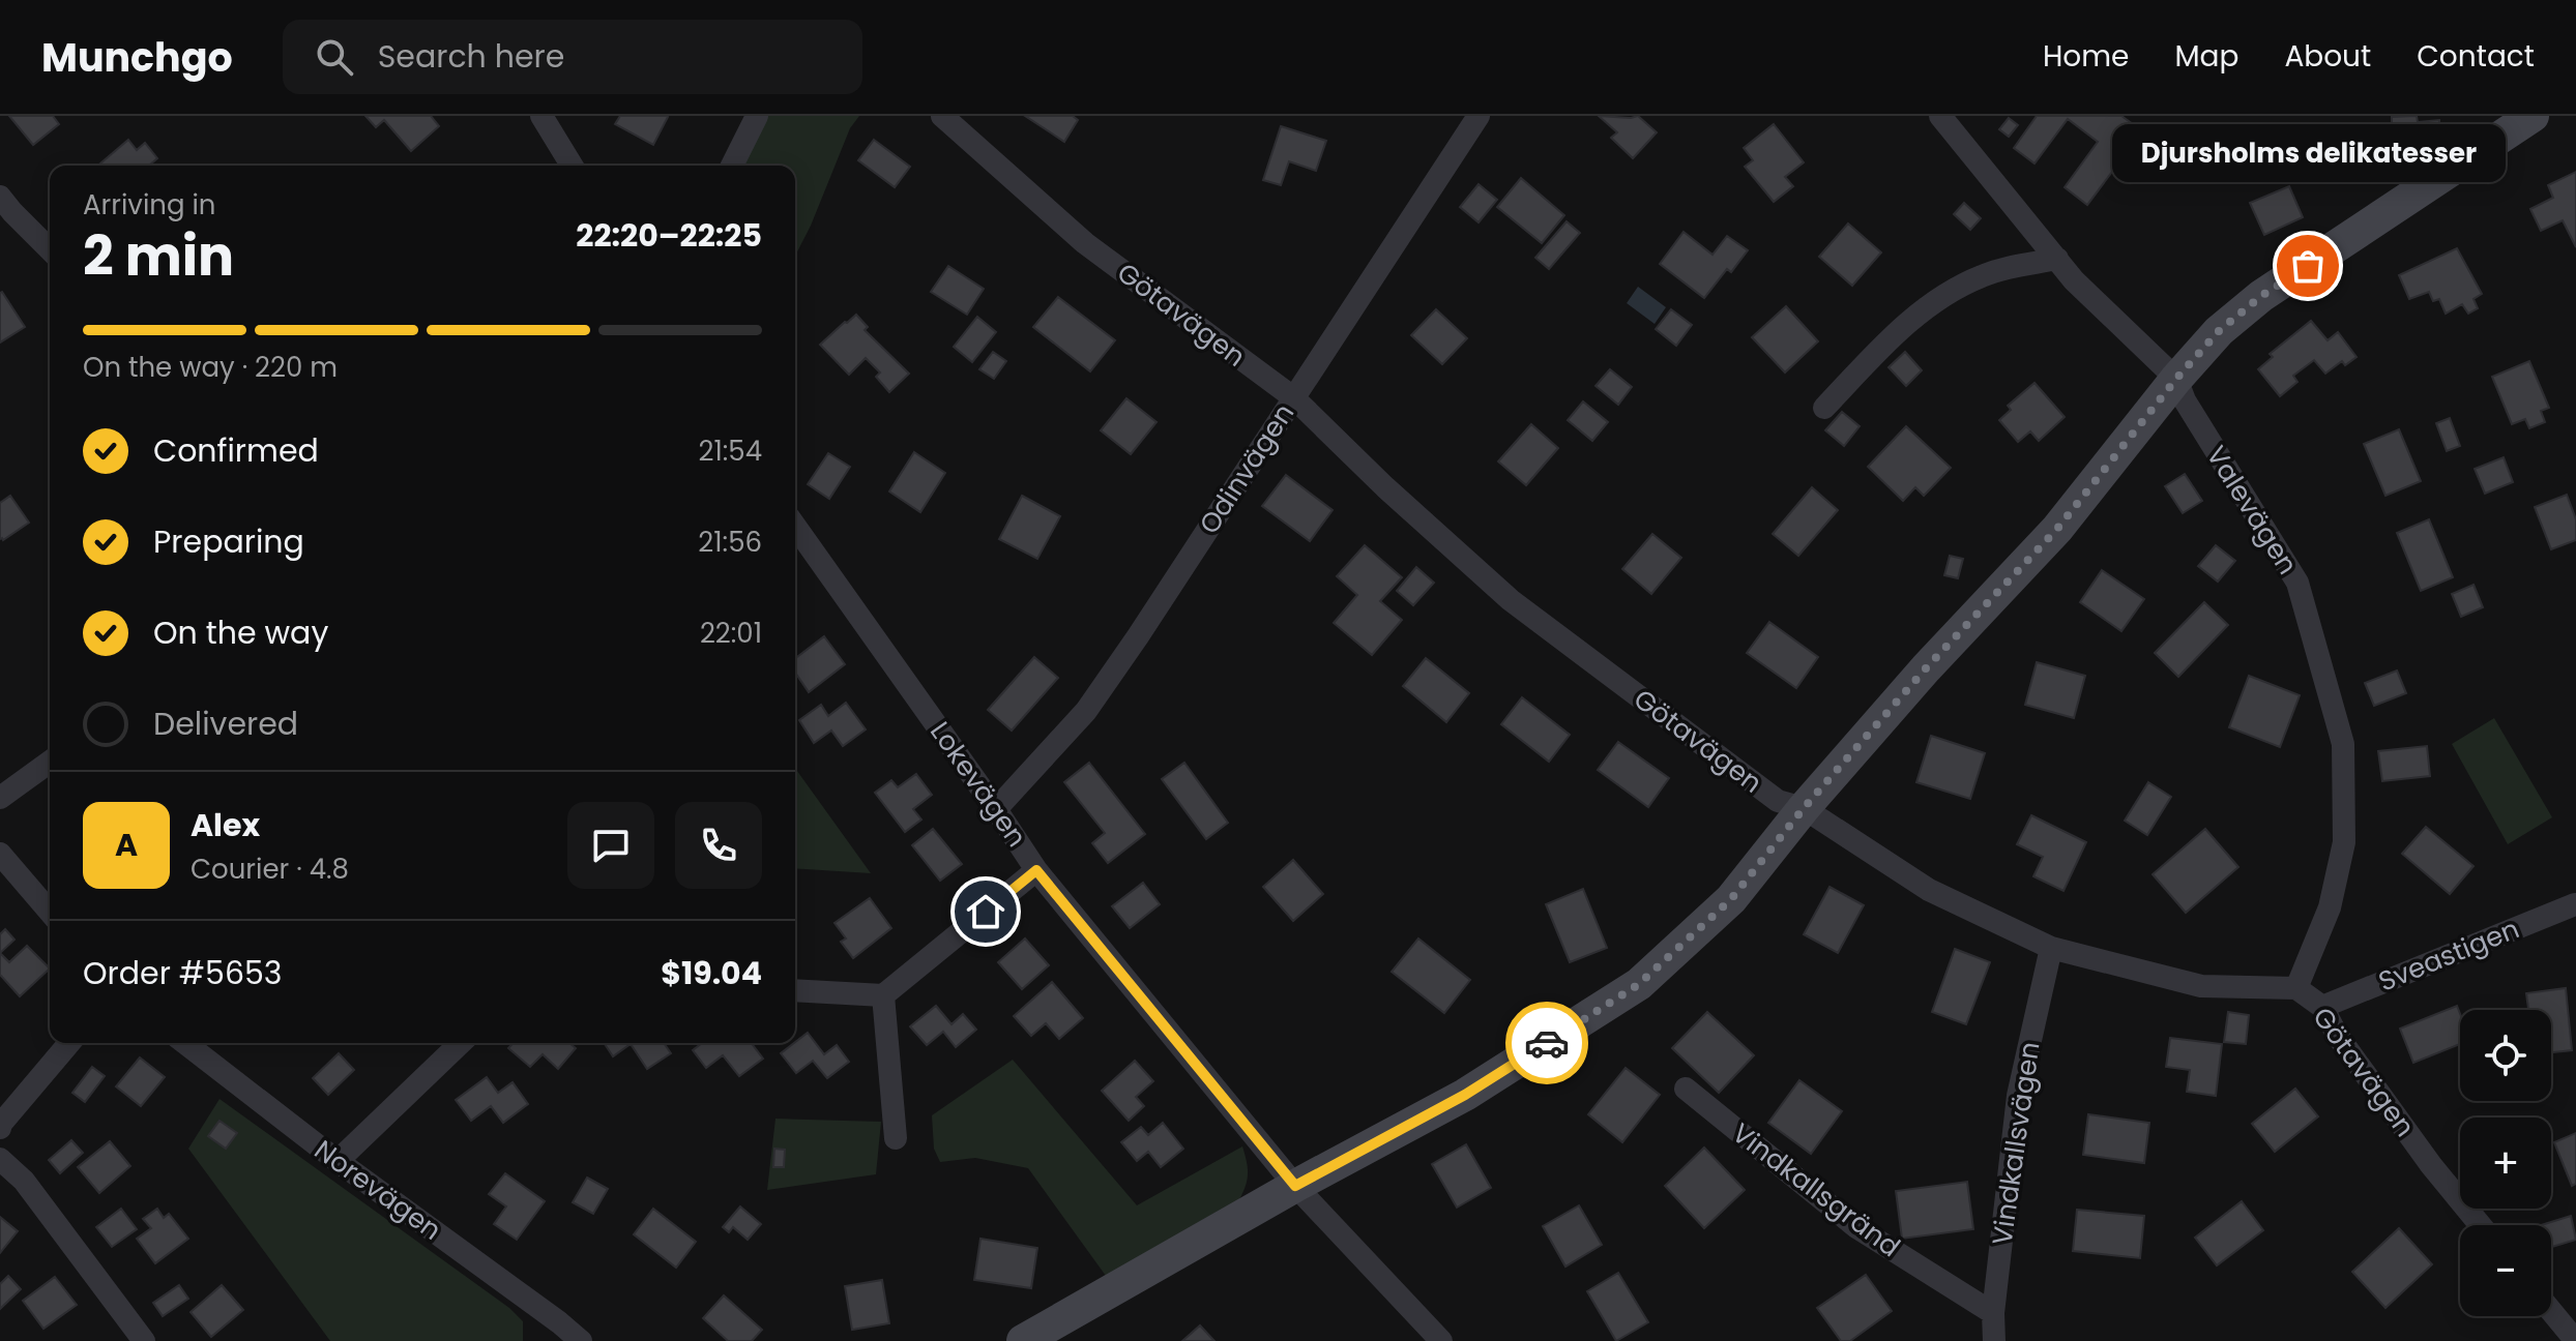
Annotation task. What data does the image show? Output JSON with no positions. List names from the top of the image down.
{
  "streets": {
    "street": [
      "Götavägen",
      "Odinvägen",
      "Valevägen",
      "Lokevägen",
      "Sveastigen",
      "Vindkallsvägen",
      "Norevägen",
      "Vindkallsgränd"
    ]
  },
  "crossings": [
    ["Götavägen", "Odinvägen"],
    ["Götavägen", "Valevägen"],
    ["Götavägen", "Sveastigen"],
    ["Götavägen", "Vindkallsvägen"],
    ["Odinvägen", "Lokevägen"],
    ["Vindkallsvägen", "Vindkallsgränd"]
  ],
  "places": ["Djursholms delikatesser"],
  "page": {
    "header": "Munchgo",
    "search": "Search here",
    "nav": [
      "Home",
      "Map",
      "About",
      "Contact"
    ],
    "bubble": "Djursholms delikatesser",
    "heading": ["2 min", "Arriving in", "22:20–22:25"],
    "panel": [
      "Alex",
      "Courier · 4.8",
      "Order #5653",
      "$19.04"
    ],
    "bar": "On the way · 220 m",
    "list": [
      ["Confirmed", "21:54"],
      ["Preparing", "21:56"],
      ["On the way", "22:01"],
      "Delivered"
    ],
    "round": "A",
    "map_buttons": ["+", "−"]
  }
}
